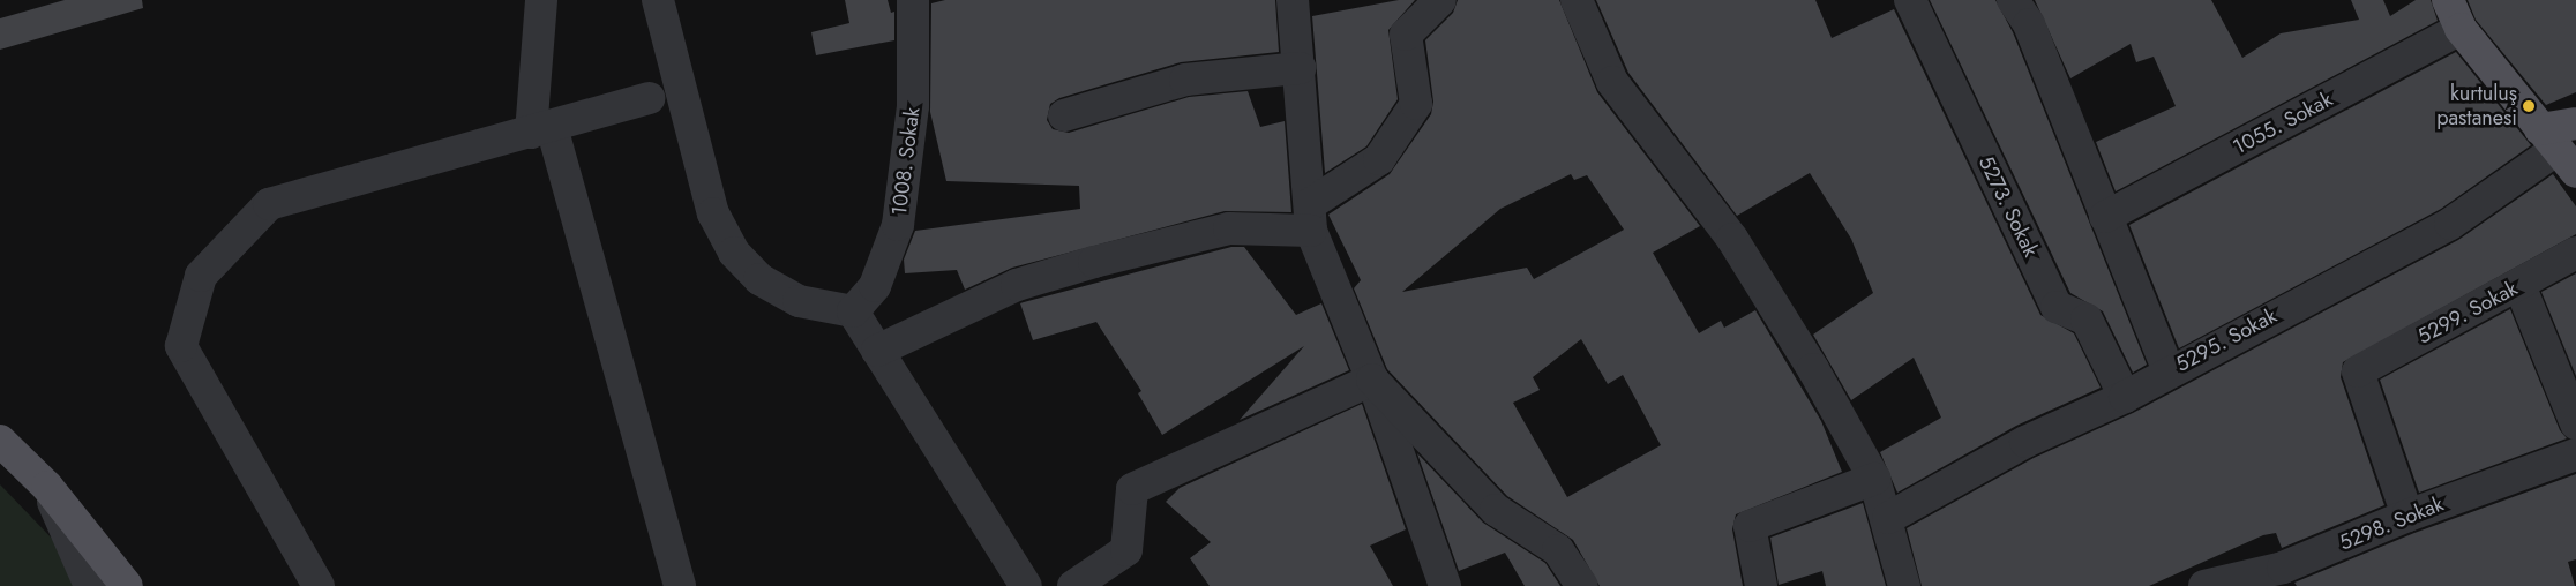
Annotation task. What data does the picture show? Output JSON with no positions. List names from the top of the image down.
{
  "streets": {
    "street": [
      "1055. Sokak",
      "1008. Sokak",
      "5273. Sokak",
      "5299. Sokak",
      "5295. Sokak",
      "5298. Sokak"
    ]
  },
  "crossings": [
    ["5273. Sokak", "5295. Sokak"],
    ["5299. Sokak", "5298. Sokak"]
  ],
  "places": ["kurtuluş pastanesi"]
}
